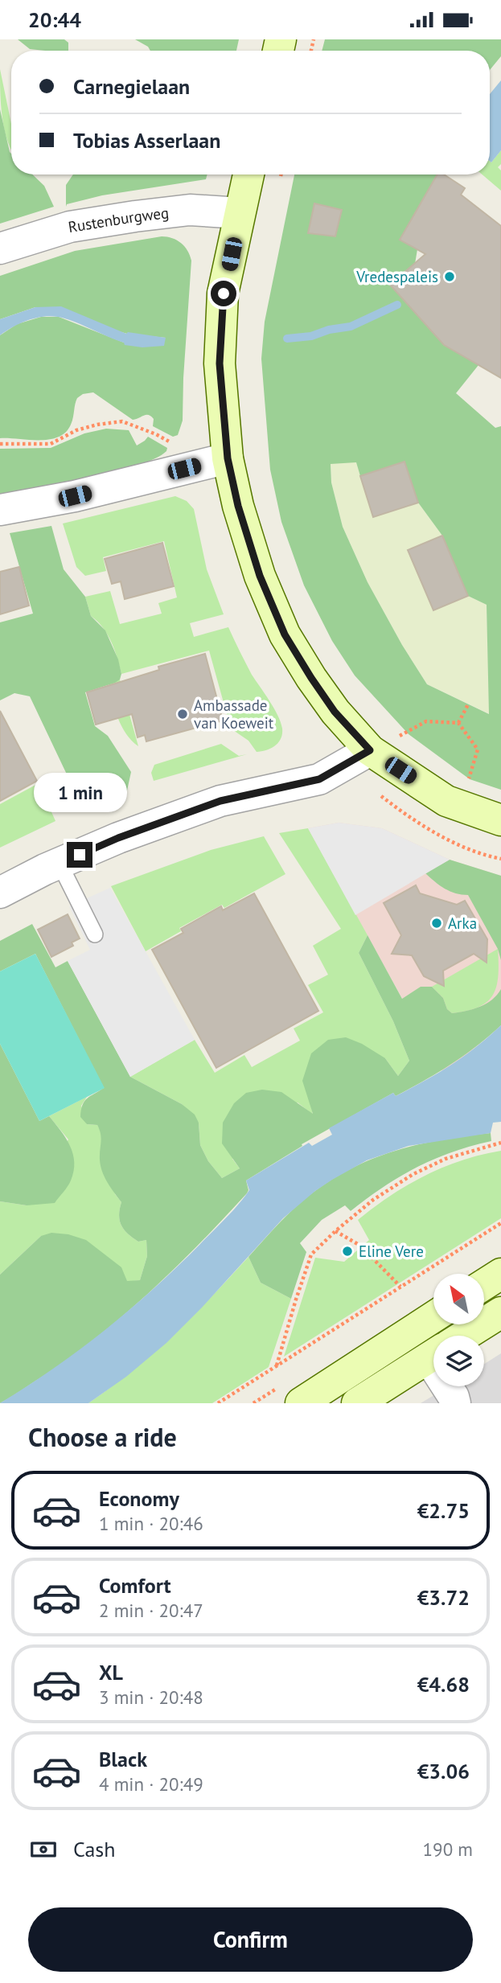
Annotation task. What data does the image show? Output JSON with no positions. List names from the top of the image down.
{
  "streets": {
    "street": ["Rustenburgweg"]
  },
  "places": [
    "Vredespaleis",
    "Ambassade van Koeweit",
    "Arka",
    "Eline Vere"
  ],
  "north": "top left",
  "page": {
    "status": "20:44",
    "banner": ["Carnegielaan", "Tobias Asserlaan"],
    "bubble": "1 min",
    "heading": "Choose a ride",
    "list": [
      {
        "name": "Economy",
        "note": "1 min · 20:46",
        "value": "€2.75"
      },
      {
        "name": "Comfort",
        "note": "2 min · 20:47",
        "value": "€3.72"
      },
      {
        "name": "XL",
        "note": "3 min · 20:48",
        "value": "€4.68"
      },
      {
        "name": "Black",
        "note": "4 min · 20:49",
        "value": "€3.06"
      }
    ],
    "pay": ["Cash", "190 m"],
    "buttons": "Confirm"
  }
}
